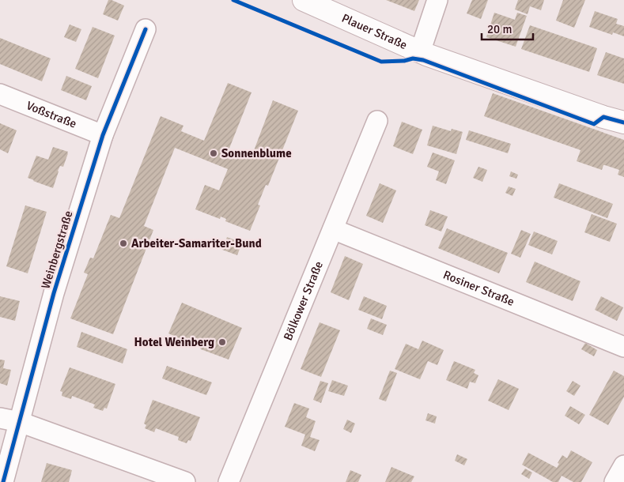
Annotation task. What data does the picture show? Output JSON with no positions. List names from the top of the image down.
{
  "streets": {
    "main road": ["Plauer Straße"],
    "street": [
      "Voßstraße",
      "Weinbergstraße",
      "Rosiner Straße",
      "Bölkower Straße"
    ]
  },
  "crossings": [
    ["Voßstraße", "Weinbergstraße"],
    ["Rosiner Straße", "Bölkower Straße"]
  ],
  "places": ["Sonnenblume", "Arbeiter-Samariter-Bund", "Hotel Weinberg"],
  "scale_bar": "20 m"
}
